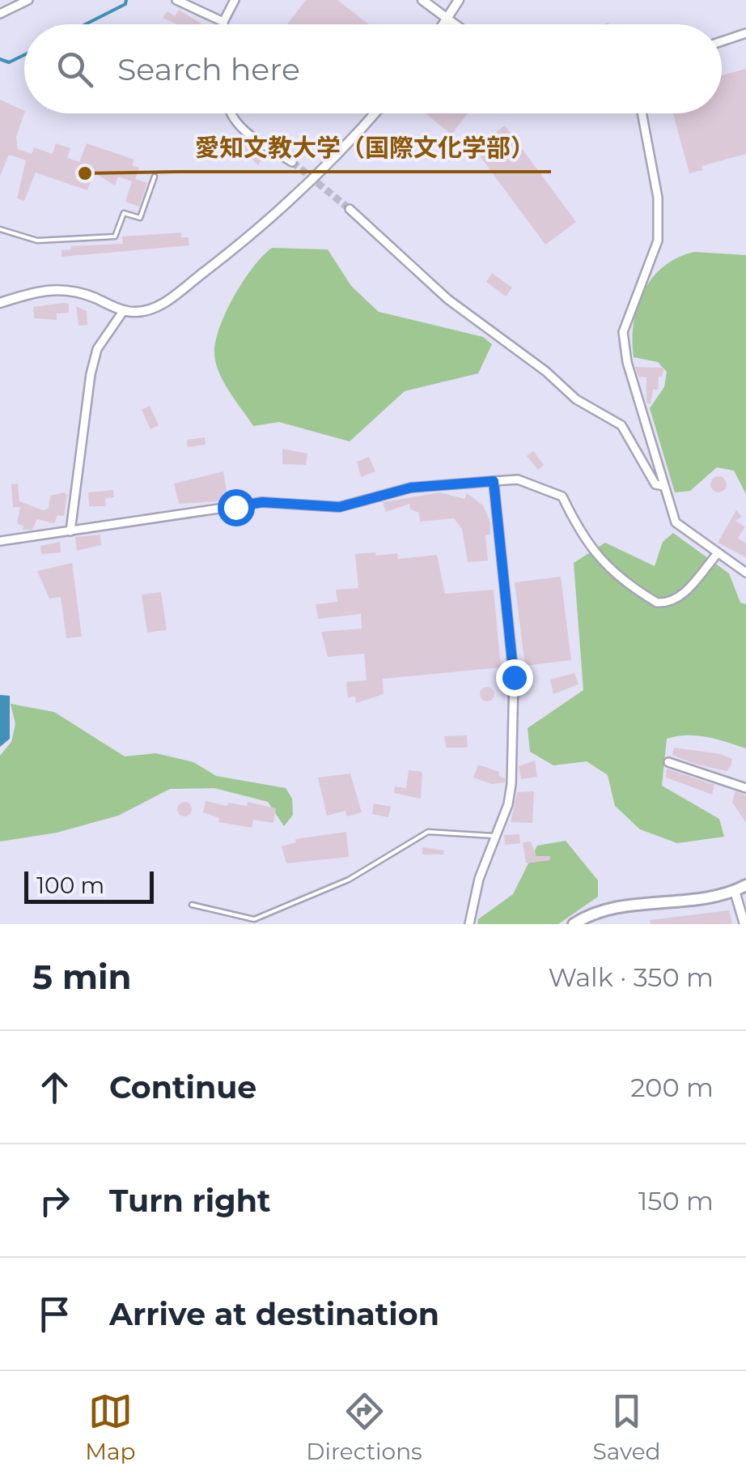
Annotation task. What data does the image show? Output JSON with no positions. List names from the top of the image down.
{
  "places": ["愛知文教大学（国際文化学部）"],
  "scale_bar": "100 m",
  "page": {
    "search": "Search here",
    "scale": "100 m",
    "heading": ["5 min", "Walk · 350 m"],
    "list": [
      ["Continue", "200 m"],
      ["Turn right", "150 m"],
      "Arrive at destination"
    ],
    "nav": ["Map", "Directions", "Saved"]
  }
}
